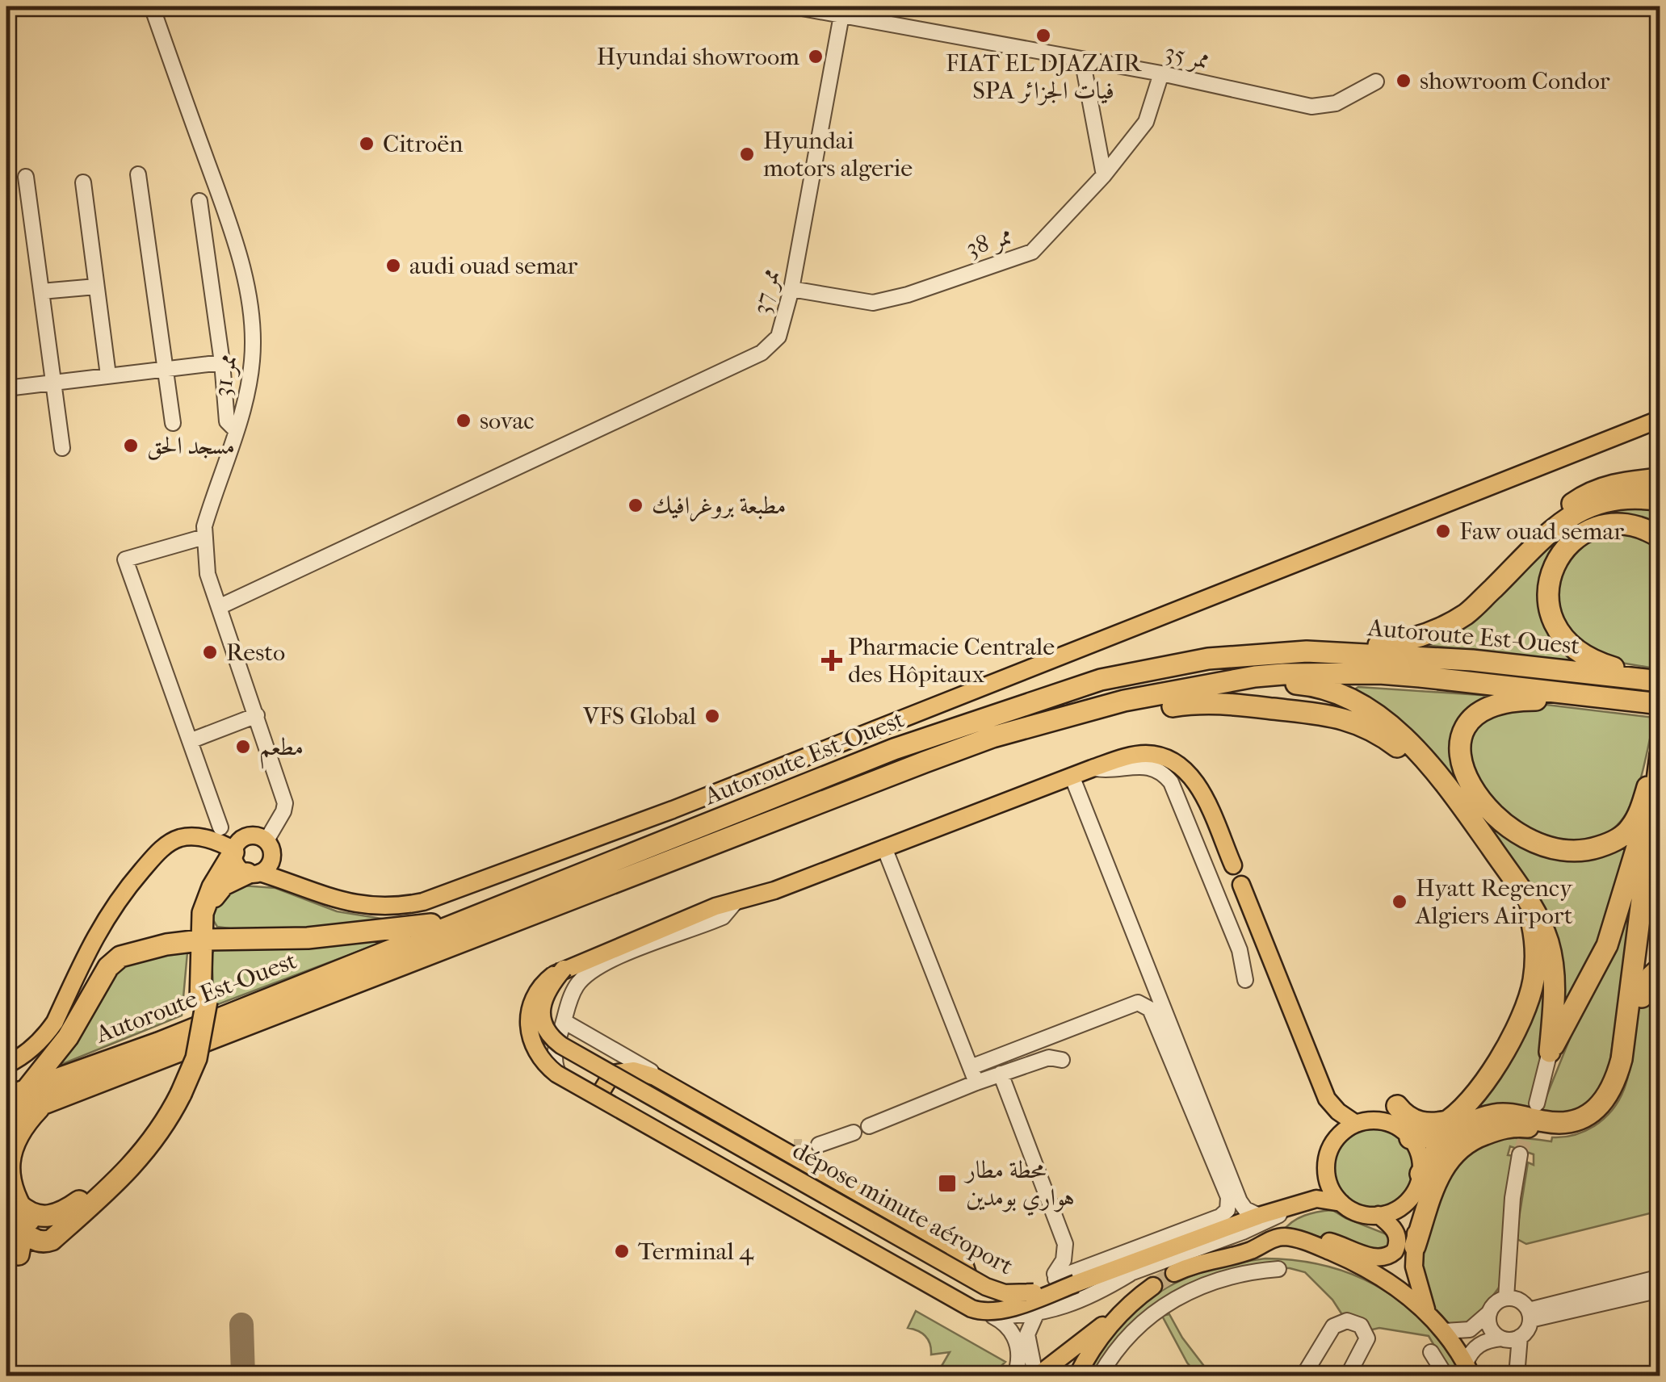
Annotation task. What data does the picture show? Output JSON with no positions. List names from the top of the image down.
{
  "streets": {
    "highway": ["Autoroute Est-Ouest"],
    "main road": ["dépose minute aéroport"],
    "street": [
      "ممر 35",
      "ممر 38",
      "ممر 37",
      "ممر 31"
    ]
  },
  "crossings": [
    ["ممر 35", "ممر 38"],
    ["ممر 35", "ممر 37"],
    ["ممر 38", "ممر 37"],
    ["ممر 37", "ممر 31"]
  ],
  "places": {
    "other": [
      "FIAT EL DJAZAIR SPA فيات الجزائر",
      "Hyundai showroom",
      "showroom Condor",
      "Citroën",
      "Hyundai motors algerie",
      "audi ouad semar",
      "sovac",
      "مسجد الحق",
      "مطبعة بروغرافيك",
      "Faw ouad semar",
      "Resto",
      "VFS Global",
      "مطعم",
      "Hyatt Regency Algiers Airport",
      "Terminal 4"
    ],
    "health": ["Pharmacie Centrale des Hôpitaux"],
    "transit": ["محطة مطار هواري بومدين"]
  }
}
